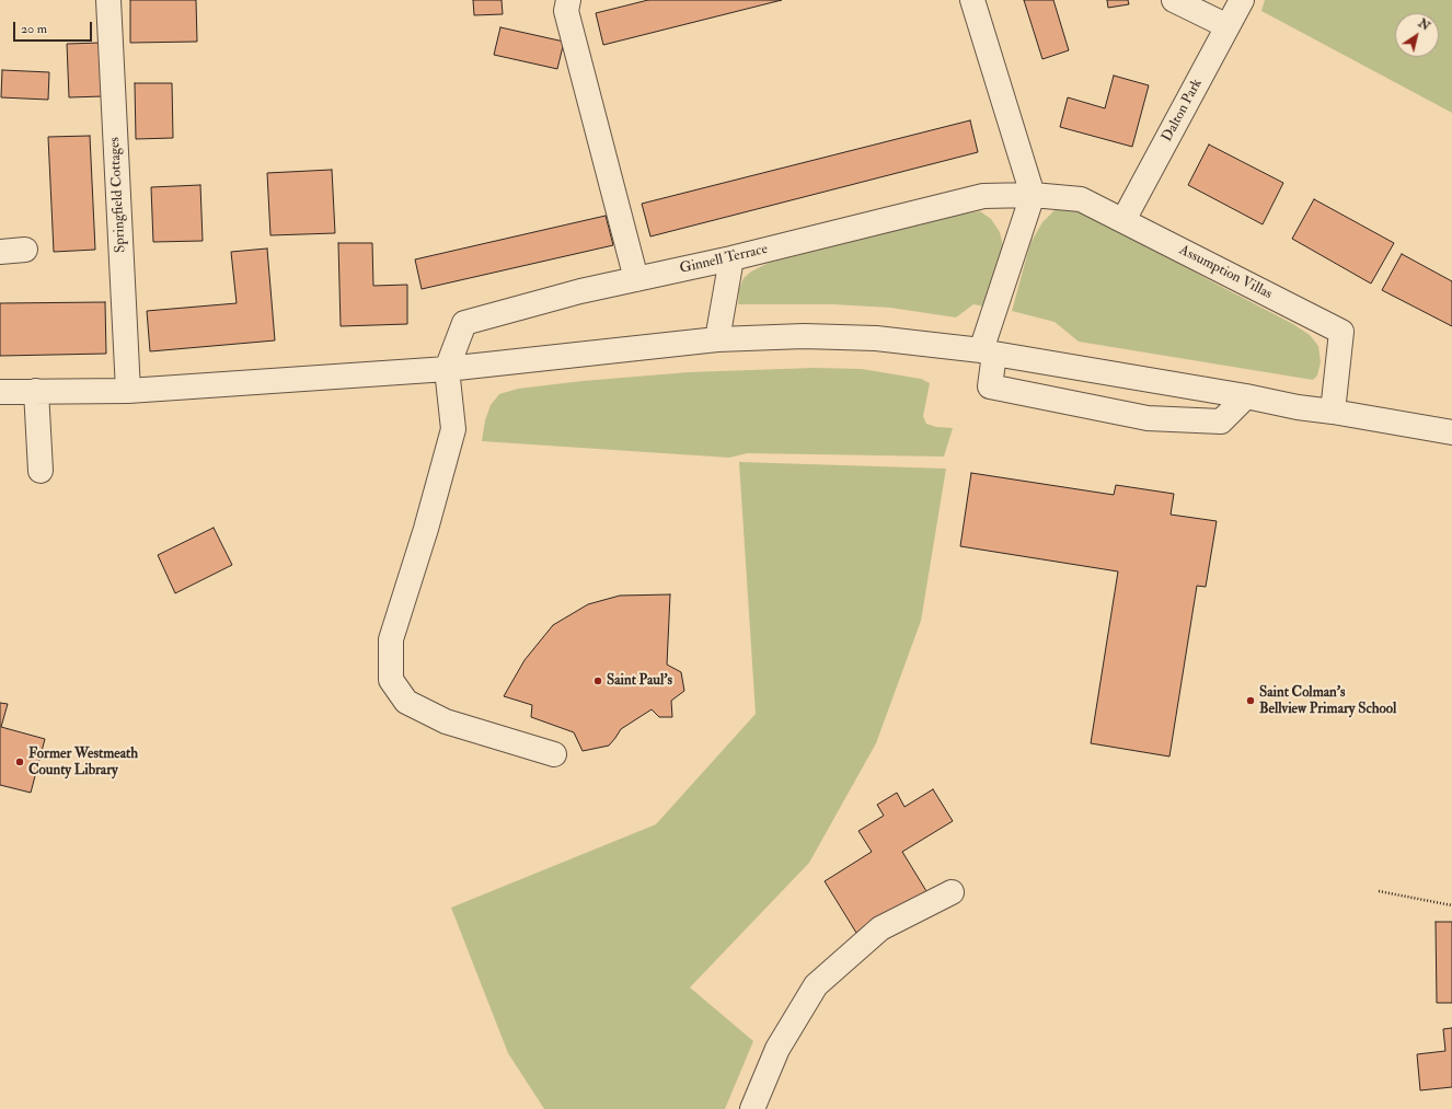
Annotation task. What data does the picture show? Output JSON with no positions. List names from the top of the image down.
{
  "streets": {
    "street": [
      "Dalton Park",
      "Springfield Cottages",
      "Ginnell Terrace",
      "Assumption Villas"
    ]
  },
  "crossings": [
    ["Dalton Park", "Assumption Villas"],
    ["Ginnell Terrace", "Assumption Villas"]
  ],
  "places": ["Saint Paul's", "Saint Colman's Bellview Primary School", "Former Westmeath County Library"],
  "scale_bar": "20 m",
  "north": "top right"
}
